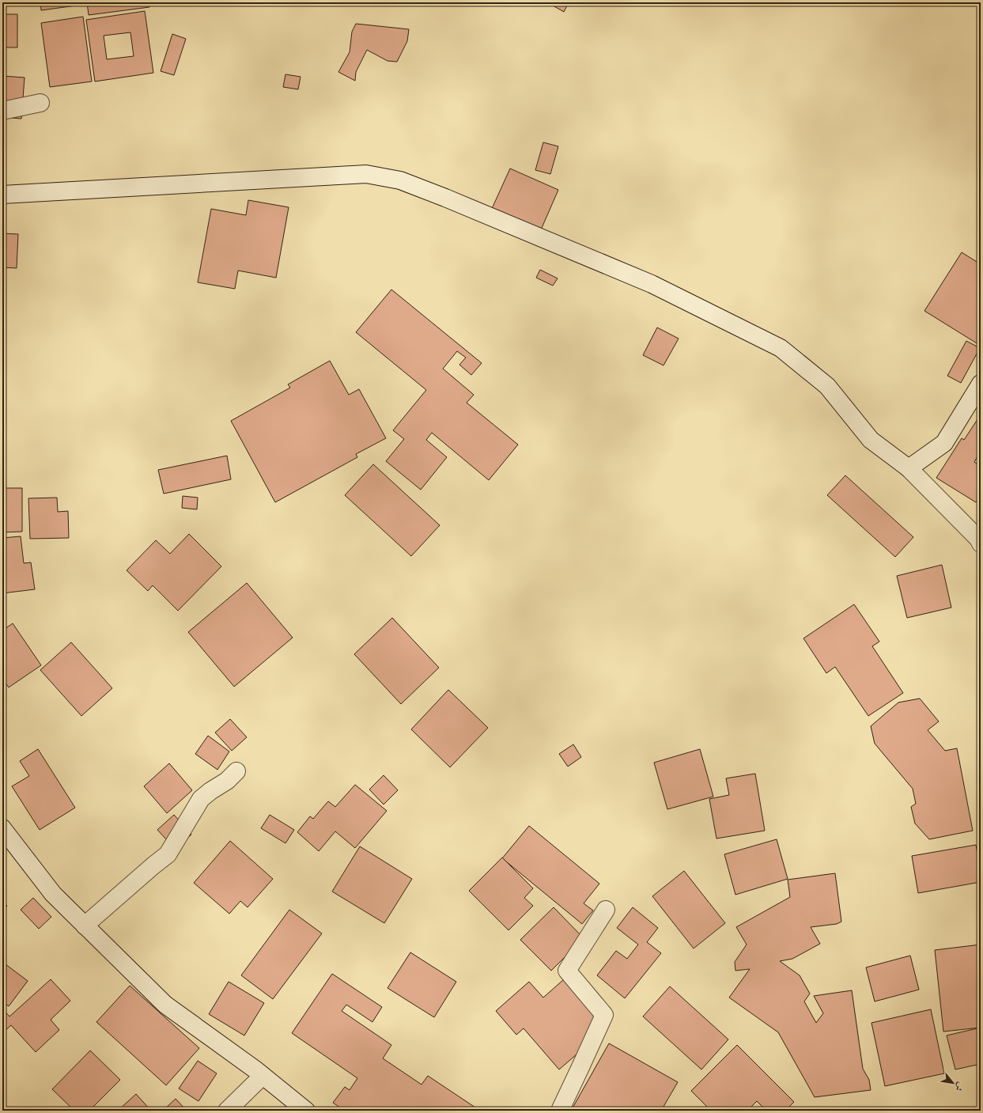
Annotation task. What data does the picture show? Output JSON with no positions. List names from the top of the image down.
{
  "north": "bottom right"
}
